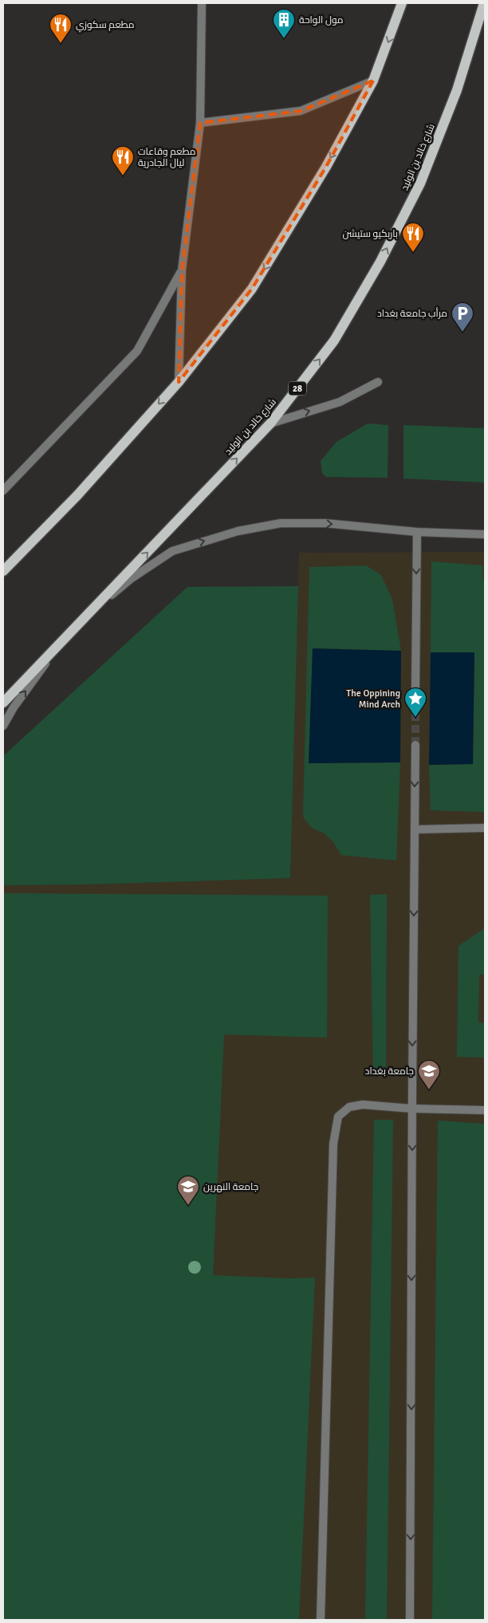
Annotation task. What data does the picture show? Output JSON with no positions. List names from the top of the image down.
{
  "streets": {
    "main road": ["شارع خالد بن الوليد", "28"]
  },
  "one_way": ["شارع خالد بن الوليد"],
  "places": {
    "building": ["مول الواحة"],
    "restaurant": ["مطعم سكوزي", "مطعم وقاعات ليال الجادرية", "باربكيو ستيشن"],
    "parking": ["مرأب جامعة بغداد"],
    "place": ["The Oppining Mind Arch"],
    "school or university": ["جامعة بغداد", "جامعة النهرين"]
  }
}
